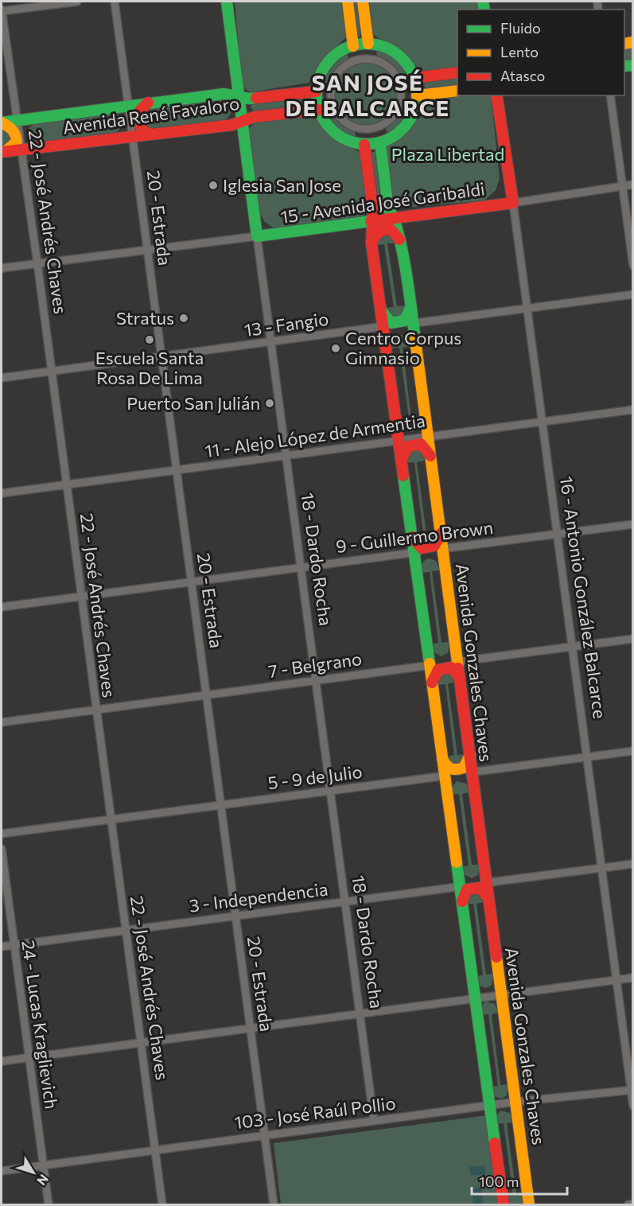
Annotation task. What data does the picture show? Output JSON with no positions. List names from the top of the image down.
{
  "streets": {
    "main road": [
      "Avenida René Favaloro",
      "15 - Avenida José Garibaldi",
      "18 - Dardo Rocha",
      "16 - Antonio González Balcarce",
      "Avenida Gonzales Chaves"
    ],
    "street": [
      "20 - Estrada",
      "22 - José Andrés Chaves",
      "13 - Fangio",
      "11 - Alejo López de Armentia",
      "9 - Guillermo Brown",
      "7 - Belgrano",
      "5 - 9 de Julio",
      "3 - Independencia",
      "24 - Lucas Kraglievich",
      "103 - José Raúl Pollio"
    ]
  },
  "crossings": [
    ["Avenida René Favaloro", "20 - Estrada"],
    ["Avenida René Favaloro", "22 - José Andrés Chaves"],
    ["Avenida René Favaloro", "18 - Dardo Rocha"],
    ["Avenida René Favaloro", "Avenida Gonzales Chaves"],
    ["15 - Avenida José Garibaldi", "18 - Dardo Rocha"],
    ["15 - Avenida José Garibaldi", "16 - Antonio González Balcarce"],
    ["15 - Avenida José Garibaldi", "Avenida Gonzales Chaves"],
    ["20 - Estrada", "13 - Fangio"],
    ["20 - Estrada", "11 - Alejo López de Armentia"],
    ["20 - Estrada", "9 - Guillermo Brown"],
    ["20 - Estrada", "7 - Belgrano"],
    ["20 - Estrada", "5 - 9 de Julio"],
    ["20 - Estrada", "3 - Independencia"],
    ["20 - Estrada", "103 - José Raúl Pollio"],
    ["22 - José Andrés Chaves", "13 - Fangio"],
    ["22 - José Andrés Chaves", "11 - Alejo López de Armentia"],
    ["22 - José Andrés Chaves", "9 - Guillermo Brown"],
    ["22 - José Andrés Chaves", "7 - Belgrano"],
    ["22 - José Andrés Chaves", "5 - 9 de Julio"],
    ["22 - José Andrés Chaves", "3 - Independencia"],
    ["22 - José Andrés Chaves", "103 - José Raúl Pollio"],
    ["13 - Fangio", "18 - Dardo Rocha"],
    ["13 - Fangio", "16 - Antonio González Balcarce"],
    ["13 - Fangio", "Avenida Gonzales Chaves"],
    ["11 - Alejo López de Armentia", "18 - Dardo Rocha"],
    ["11 - Alejo López de Armentia", "16 - Antonio González Balcarce"],
    ["11 - Alejo López de Armentia", "Avenida Gonzales Chaves"],
    ["9 - Guillermo Brown", "18 - Dardo Rocha"],
    ["9 - Guillermo Brown", "16 - Antonio González Balcarce"],
    ["9 - Guillermo Brown", "Avenida Gonzales Chaves"],
    ["18 - Dardo Rocha", "7 - Belgrano"],
    ["18 - Dardo Rocha", "5 - 9 de Julio"],
    ["18 - Dardo Rocha", "3 - Independencia"],
    ["18 - Dardo Rocha", "103 - José Raúl Pollio"],
    ["16 - Antonio González Balcarce", "7 - Belgrano"],
    ["16 - Antonio González Balcarce", "5 - 9 de Julio"],
    ["16 - Antonio González Balcarce", "3 - Independencia"],
    ["16 - Antonio González Balcarce", "103 - José Raúl Pollio"],
    ["Avenida Gonzales Chaves", "7 - Belgrano"],
    ["Avenida Gonzales Chaves", "5 - 9 de Julio"],
    ["Avenida Gonzales Chaves", "3 - Independencia"],
    ["Avenida Gonzales Chaves", "103 - José Raúl Pollio"],
    ["3 - Independencia", "24 - Lucas Kraglievich"],
    ["24 - Lucas Kraglievich", "103 - José Raúl Pollio"]
  ],
  "districts": ["SAN JOSÉ DE BALCARCE"],
  "parks": ["Plaza Libertad"],
  "places": [
    "Iglesia San Jose",
    "Stratus",
    "Escuela Santa Rosa De Lima",
    "Centro Corpus Gimnasio",
    "Puerto San Julián"
  ],
  "legend": ["Fluido", "Lento", "Atasco"],
  "scale_bar": "100 m",
  "north": "bottom right"
}
